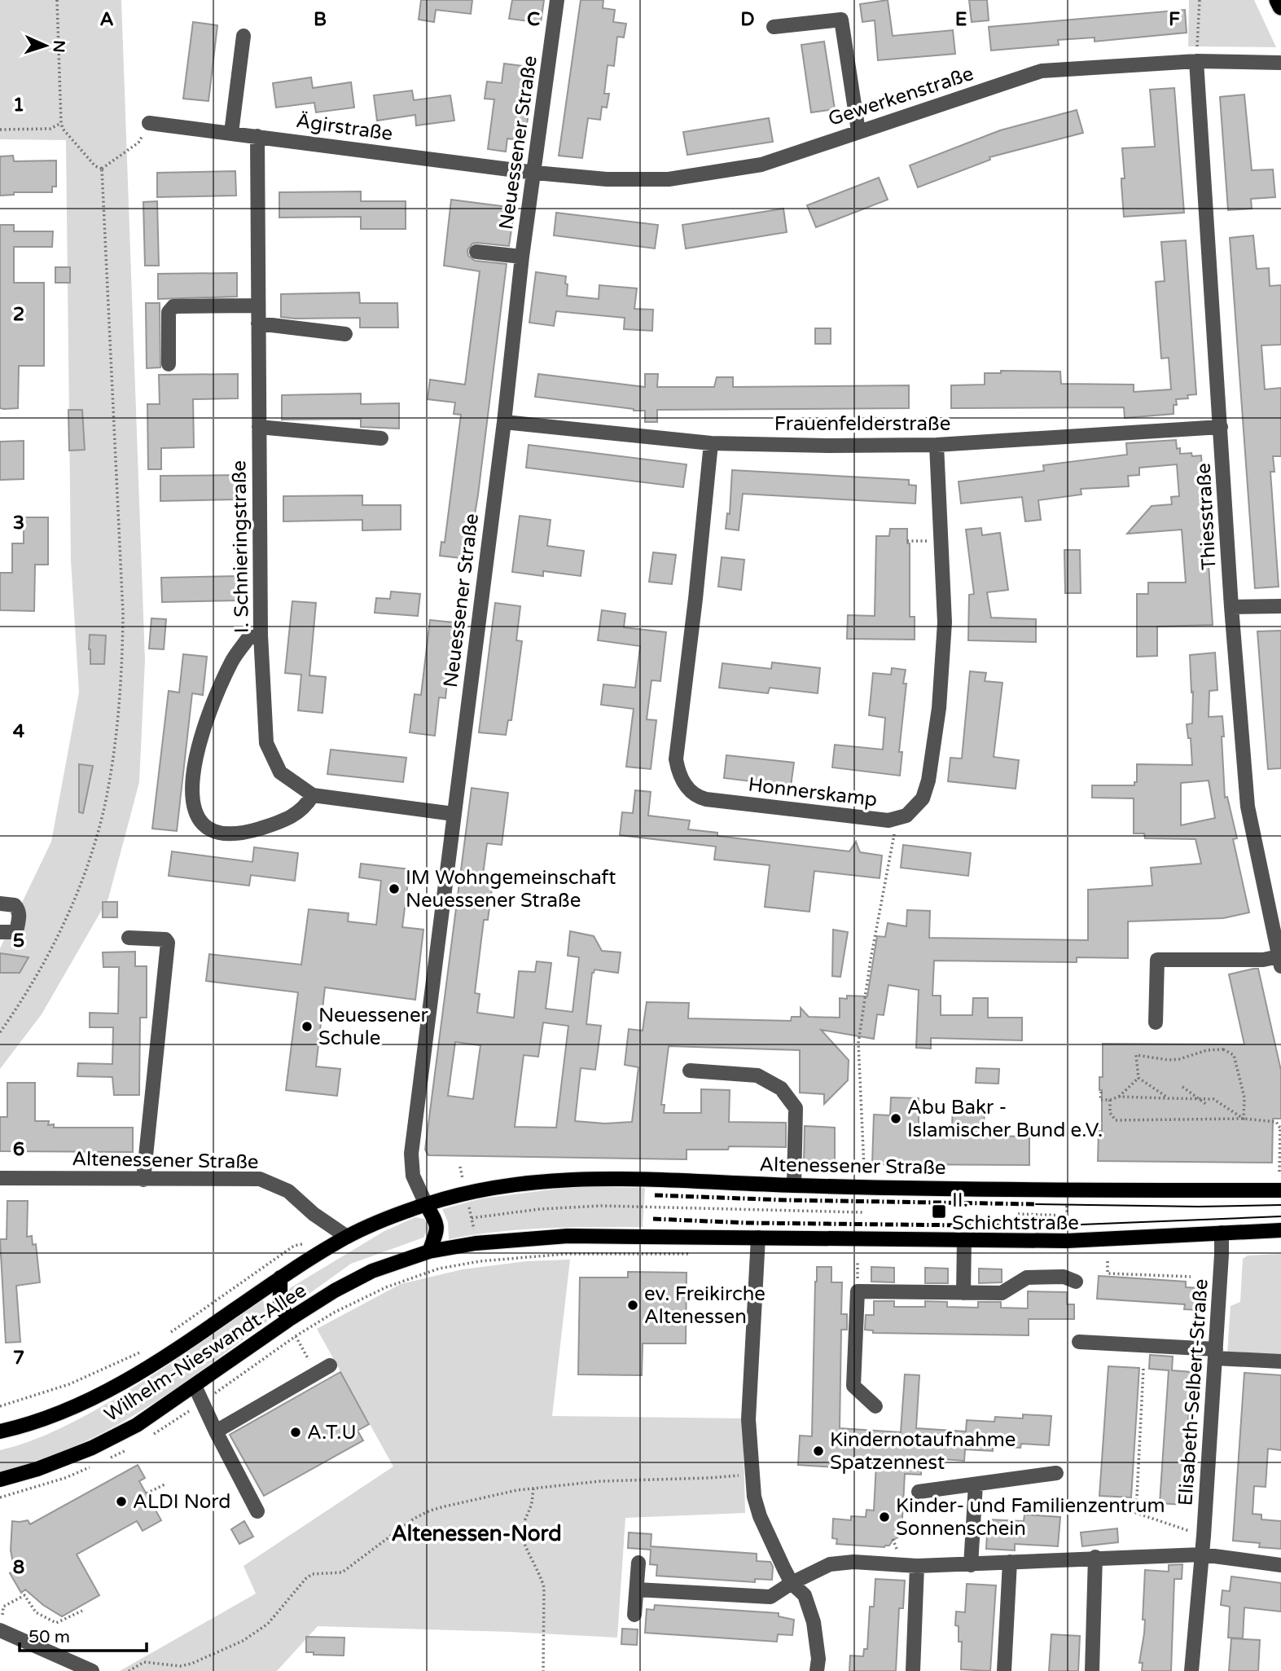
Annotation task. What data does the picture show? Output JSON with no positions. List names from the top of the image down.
{
  "streets": {
    "main road": ["Altenessener Straße", "Wilhelm-Nieswandt-Allee"],
    "street": [
      "Gewerkenstraße",
      "Ägirstraße",
      "Neuessener Straße",
      "Frauenfelderstraße",
      "Thiesstraße",
      "I. Schnieringstraße",
      "Honnerskamp",
      "Elisabeth-Selbert-Straße"
    ]
  },
  "crossings": [
    ["Gewerkenstraße", "Ägirstraße"],
    ["Gewerkenstraße", "Neuessener Straße"],
    ["Gewerkenstraße", "Thiesstraße"],
    ["Ägirstraße", "Neuessener Straße"],
    ["Ägirstraße", "I. Schnieringstraße"],
    ["Neuessener Straße", "Frauenfelderstraße"],
    ["Neuessener Straße", "I. Schnieringstraße"],
    ["Neuessener Straße", "Altenessener Straße"],
    ["Neuessener Straße", "Wilhelm-Nieswandt-Allee"],
    ["Frauenfelderstraße", "Thiesstraße"],
    ["Frauenfelderstraße", "Honnerskamp"],
    ["Altenessener Straße", "Wilhelm-Nieswandt-Allee"]
  ],
  "districts": ["Altenessen-Nord"],
  "places": {
    "other": [
      "IM Wohngemeinschaft Neuessener Straße",
      "Neuessener Schule",
      "Abu Bakr - Islamischer Bund e.V.",
      "ev. Freikirche Altenessen",
      "A.T.U",
      "Kindernotaufnahme Spatzennest",
      "ALDI Nord",
      "Kinder- und Familienzentrum Sonnenschein"
    ],
    "transit": ["II. Schichtstraße"]
  },
  "scale_bar": "50 m",
  "north": "right",
  "grid": {
    "columns": [
      "A",
      "B",
      "C",
      "D",
      "E",
      "F"
    ],
    "rows": [
      "1",
      "2",
      "3",
      "4",
      "5",
      "6",
      "7",
      "8"
    ]
  }
}
